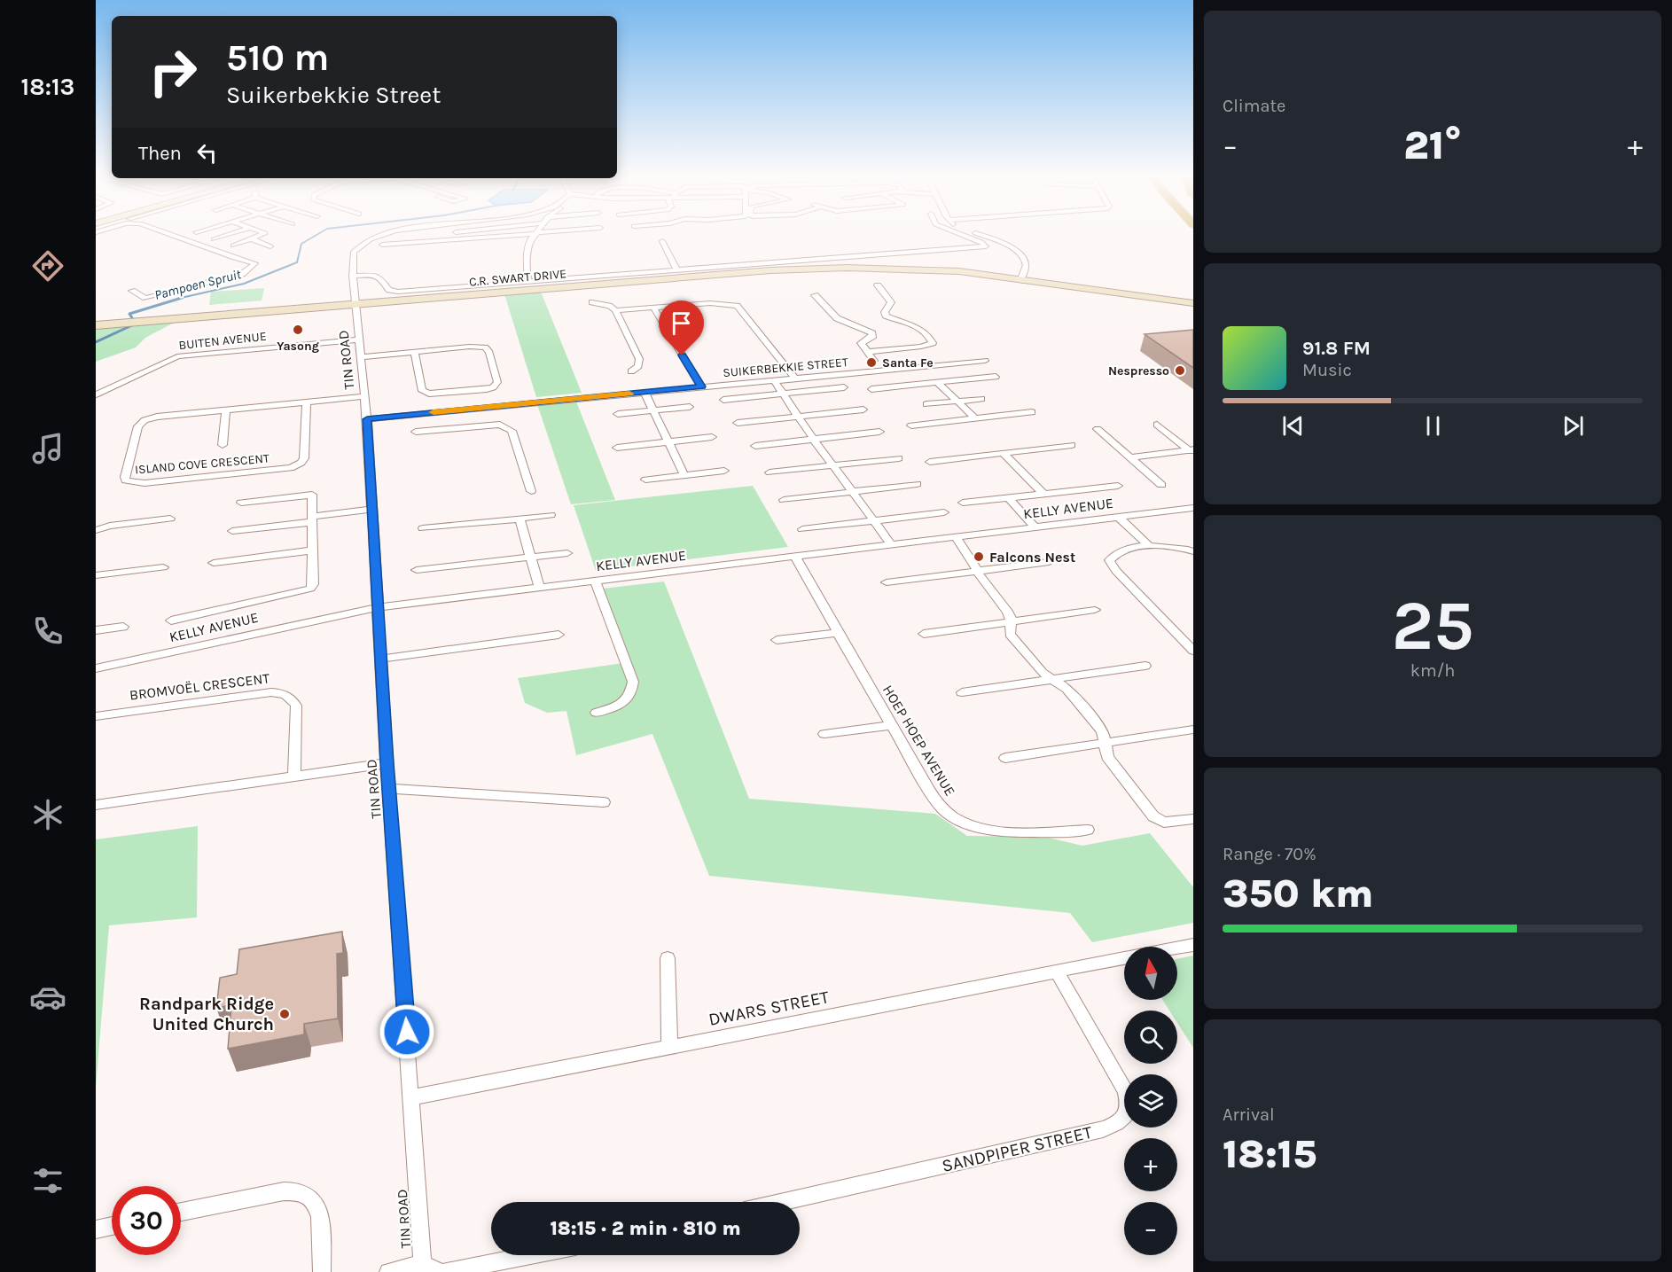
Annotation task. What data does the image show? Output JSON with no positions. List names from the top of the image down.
{
  "streets": {
    "street": [
      "C.R. SWART DRIVE",
      "BUITEN AVENUE",
      "TIN ROAD",
      "SUIKERBEKKIE STREET",
      "ISLAND COVE CRESCENT",
      "KELLY AVENUE",
      "BROMVOËL CRESCENT",
      "HOEP HOEP AVENUE",
      "DWARS STREET",
      "SANDPIPER STREET"
    ]
  },
  "crossings": [
    ["C.R. SWART DRIVE", "TIN ROAD"],
    ["BUITEN AVENUE", "TIN ROAD"],
    ["TIN ROAD", "SUIKERBEKKIE STREET"],
    ["TIN ROAD", "ISLAND COVE CRESCENT"],
    ["TIN ROAD", "KELLY AVENUE"],
    ["TIN ROAD", "DWARS STREET"],
    ["KELLY AVENUE", "HOEP HOEP AVENUE"],
    ["DWARS STREET", "SANDPIPER STREET"]
  ],
  "water": ["Pampoen Spruit"],
  "places": [
    "Yasong",
    "Santa Fe",
    "Nespresso",
    "Falcons Nest",
    "Randpark Ridge United Church"
  ],
  "north": "top",
  "page": {
    "tabs": "18:13",
    "tile": [
      "Climate",
      ["25", "km/h"],
      ["Range · 70%", "350 km"],
      ["Arrival", "18:15"]
    ],
    "turn": ["510 m", "Suikerbekkie Street"],
    "heat": ["−", "21°", "+"],
    "then": "Then",
    "song": ["91.8 FM", "Music"],
    "map_buttons": ["+", "−"],
    "limit": "30",
    "trip": "18:15 · 2 min · 810 m"
  }
}
